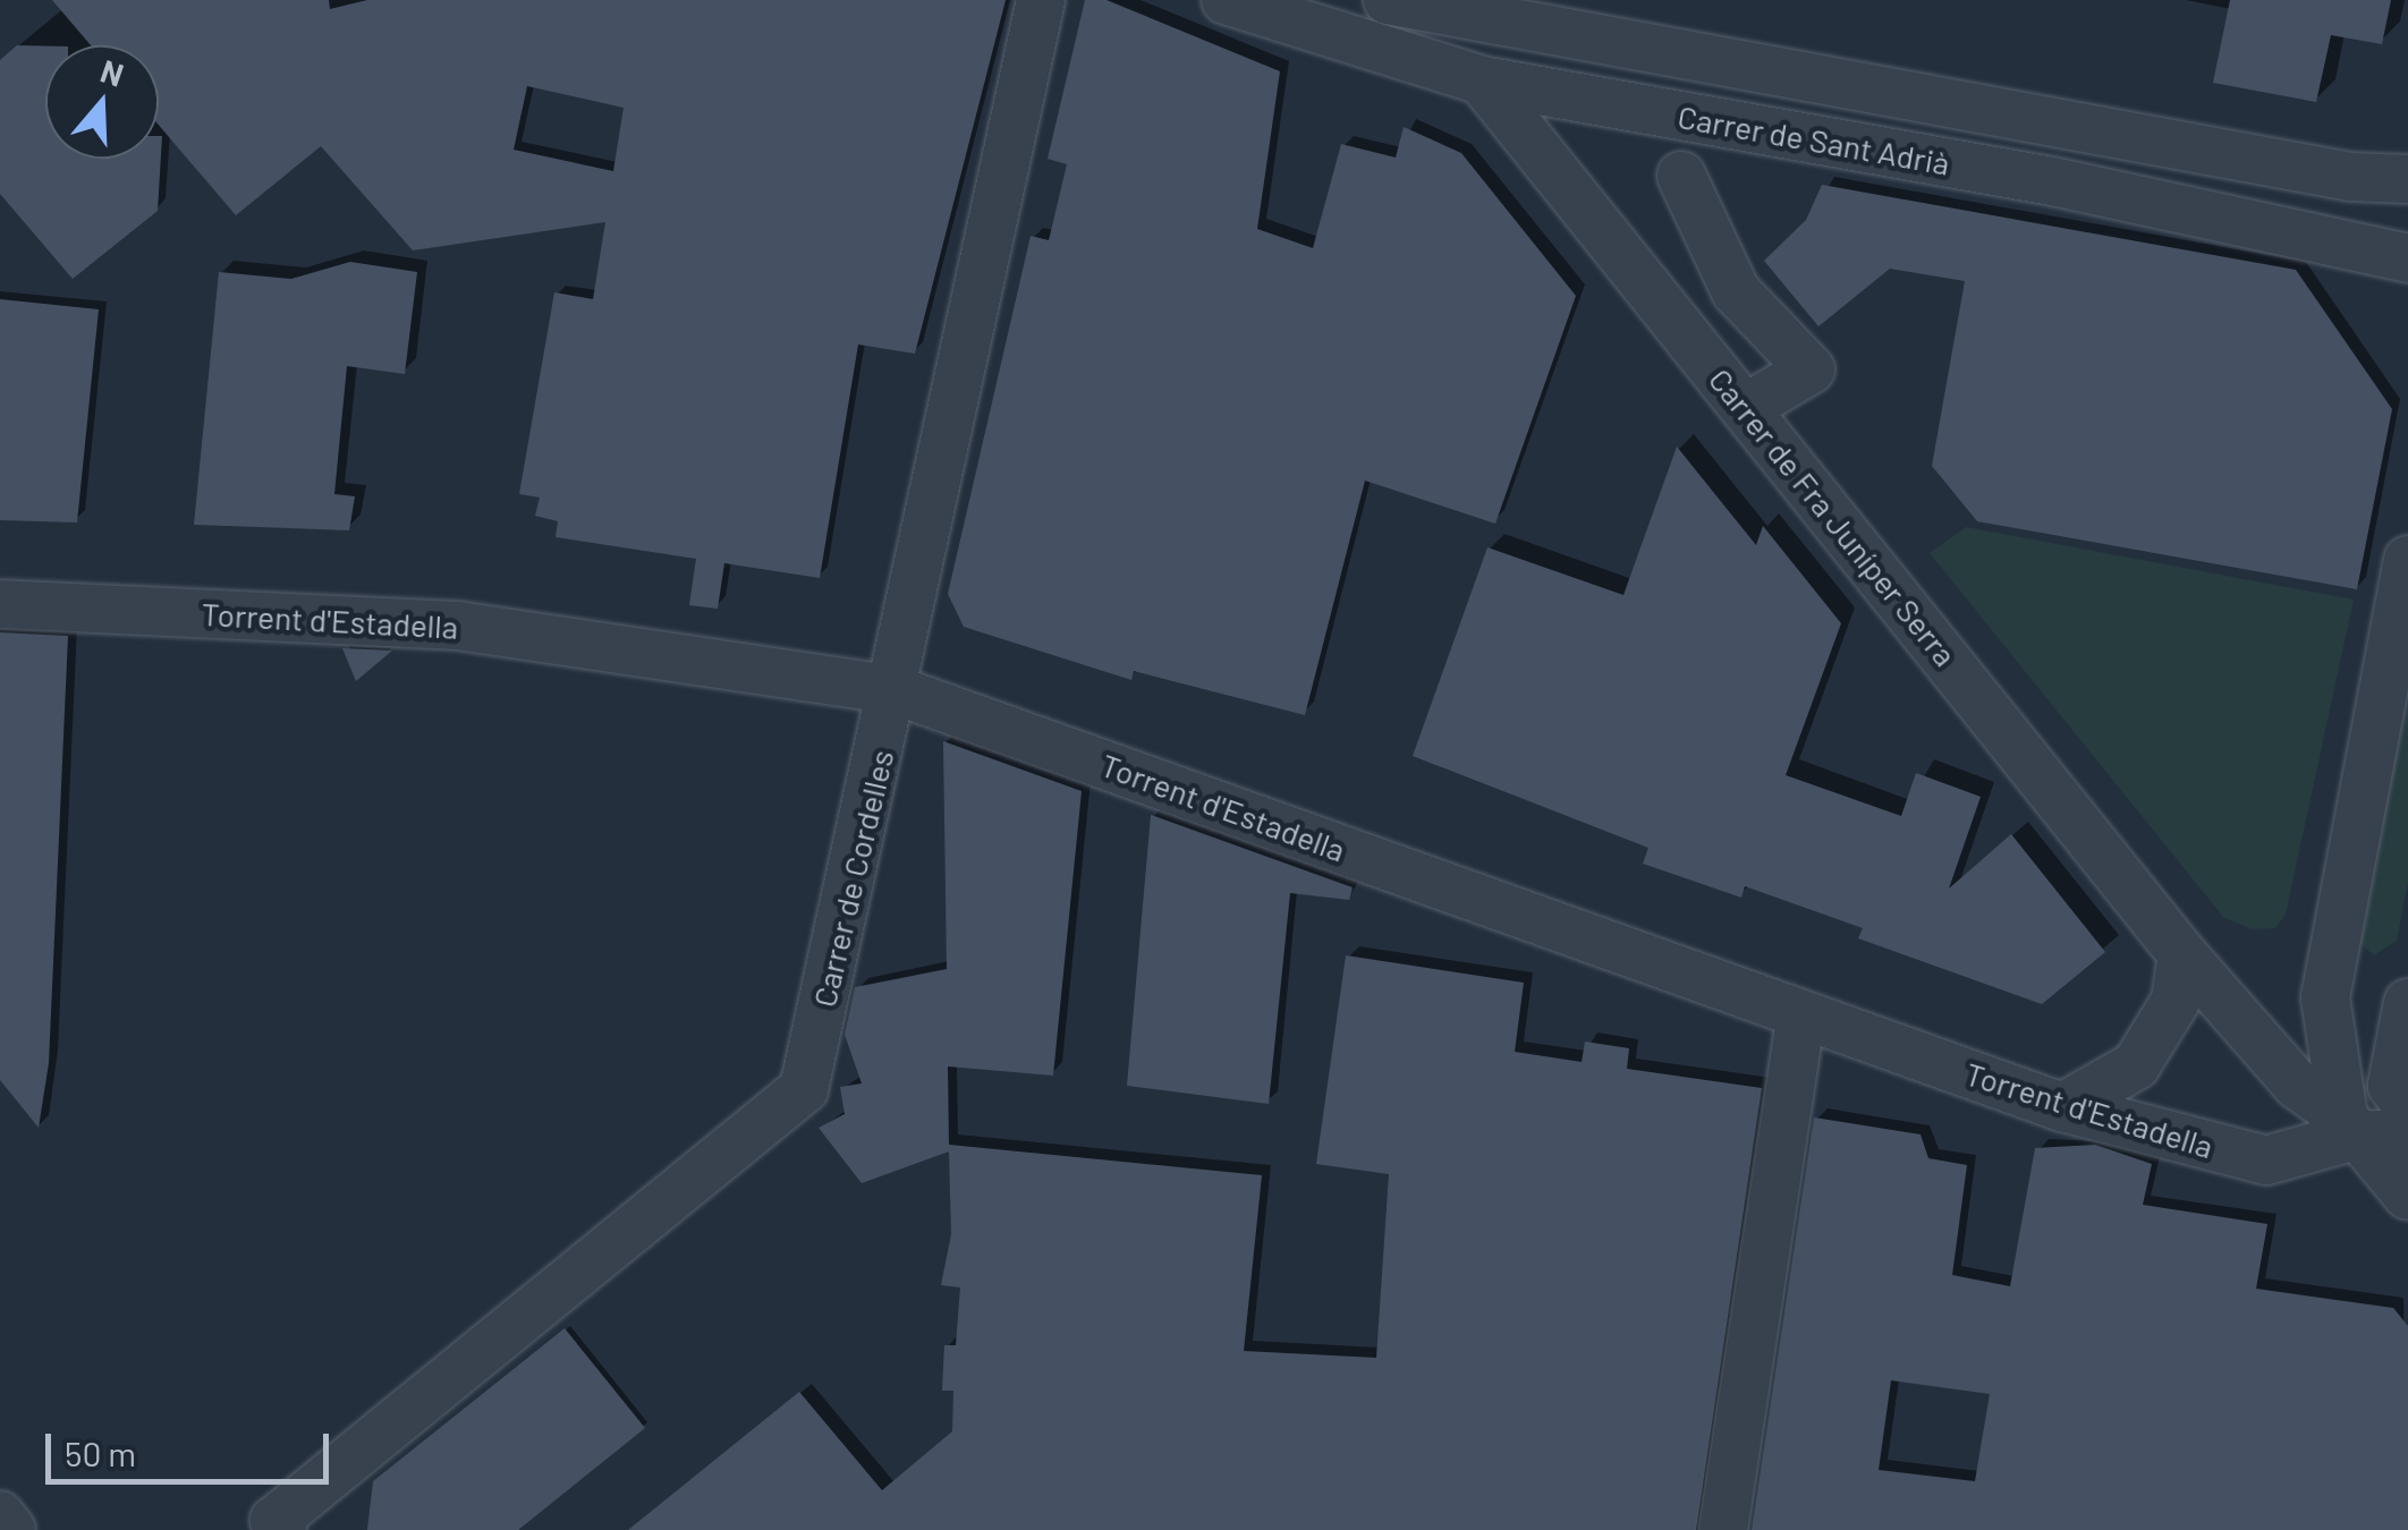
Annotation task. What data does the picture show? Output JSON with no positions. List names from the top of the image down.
{
  "streets": {
    "street": [
      "Carrer de Sant Adrià",
      "Carrer de Fra Juníper Serra",
      "Torrent d'Estadella",
      "Carrer de Cordelles"
    ]
  },
  "crossings": [
    ["Carrer de Sant Adrià", "Carrer de Fra Juníper Serra"],
    ["Carrer de Fra Juníper Serra", "Torrent d'Estadella"],
    ["Torrent d'Estadella", "Carrer de Cordelles"]
  ],
  "scale_bar": "50 m",
  "north": "top"
}
